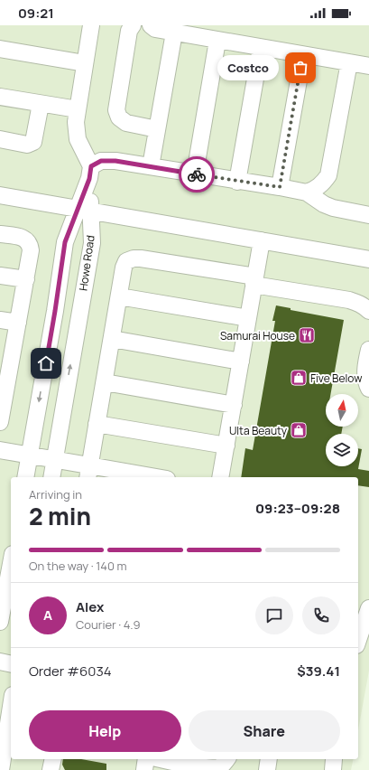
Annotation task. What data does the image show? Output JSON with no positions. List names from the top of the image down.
{
  "streets": {
    "lane": ["Howe Road"]
  },
  "places": {
    "other": ["Costco"],
    "restaurant": ["Samurai House"],
    "shop": ["Five Below", "Ulta Beauty"]
  },
  "north": "top",
  "page": {
    "status": "09:21",
    "bubble": "Costco",
    "heading": ["2 min", "Arriving in", "09:23–09:28"],
    "panel": [
      "Alex",
      "Courier · 4.9",
      "Order #6034",
      "$39.41"
    ],
    "bar": "On the way · 140 m",
    "round": "A",
    "buttons": ["Help", "Share"]
  }
}
